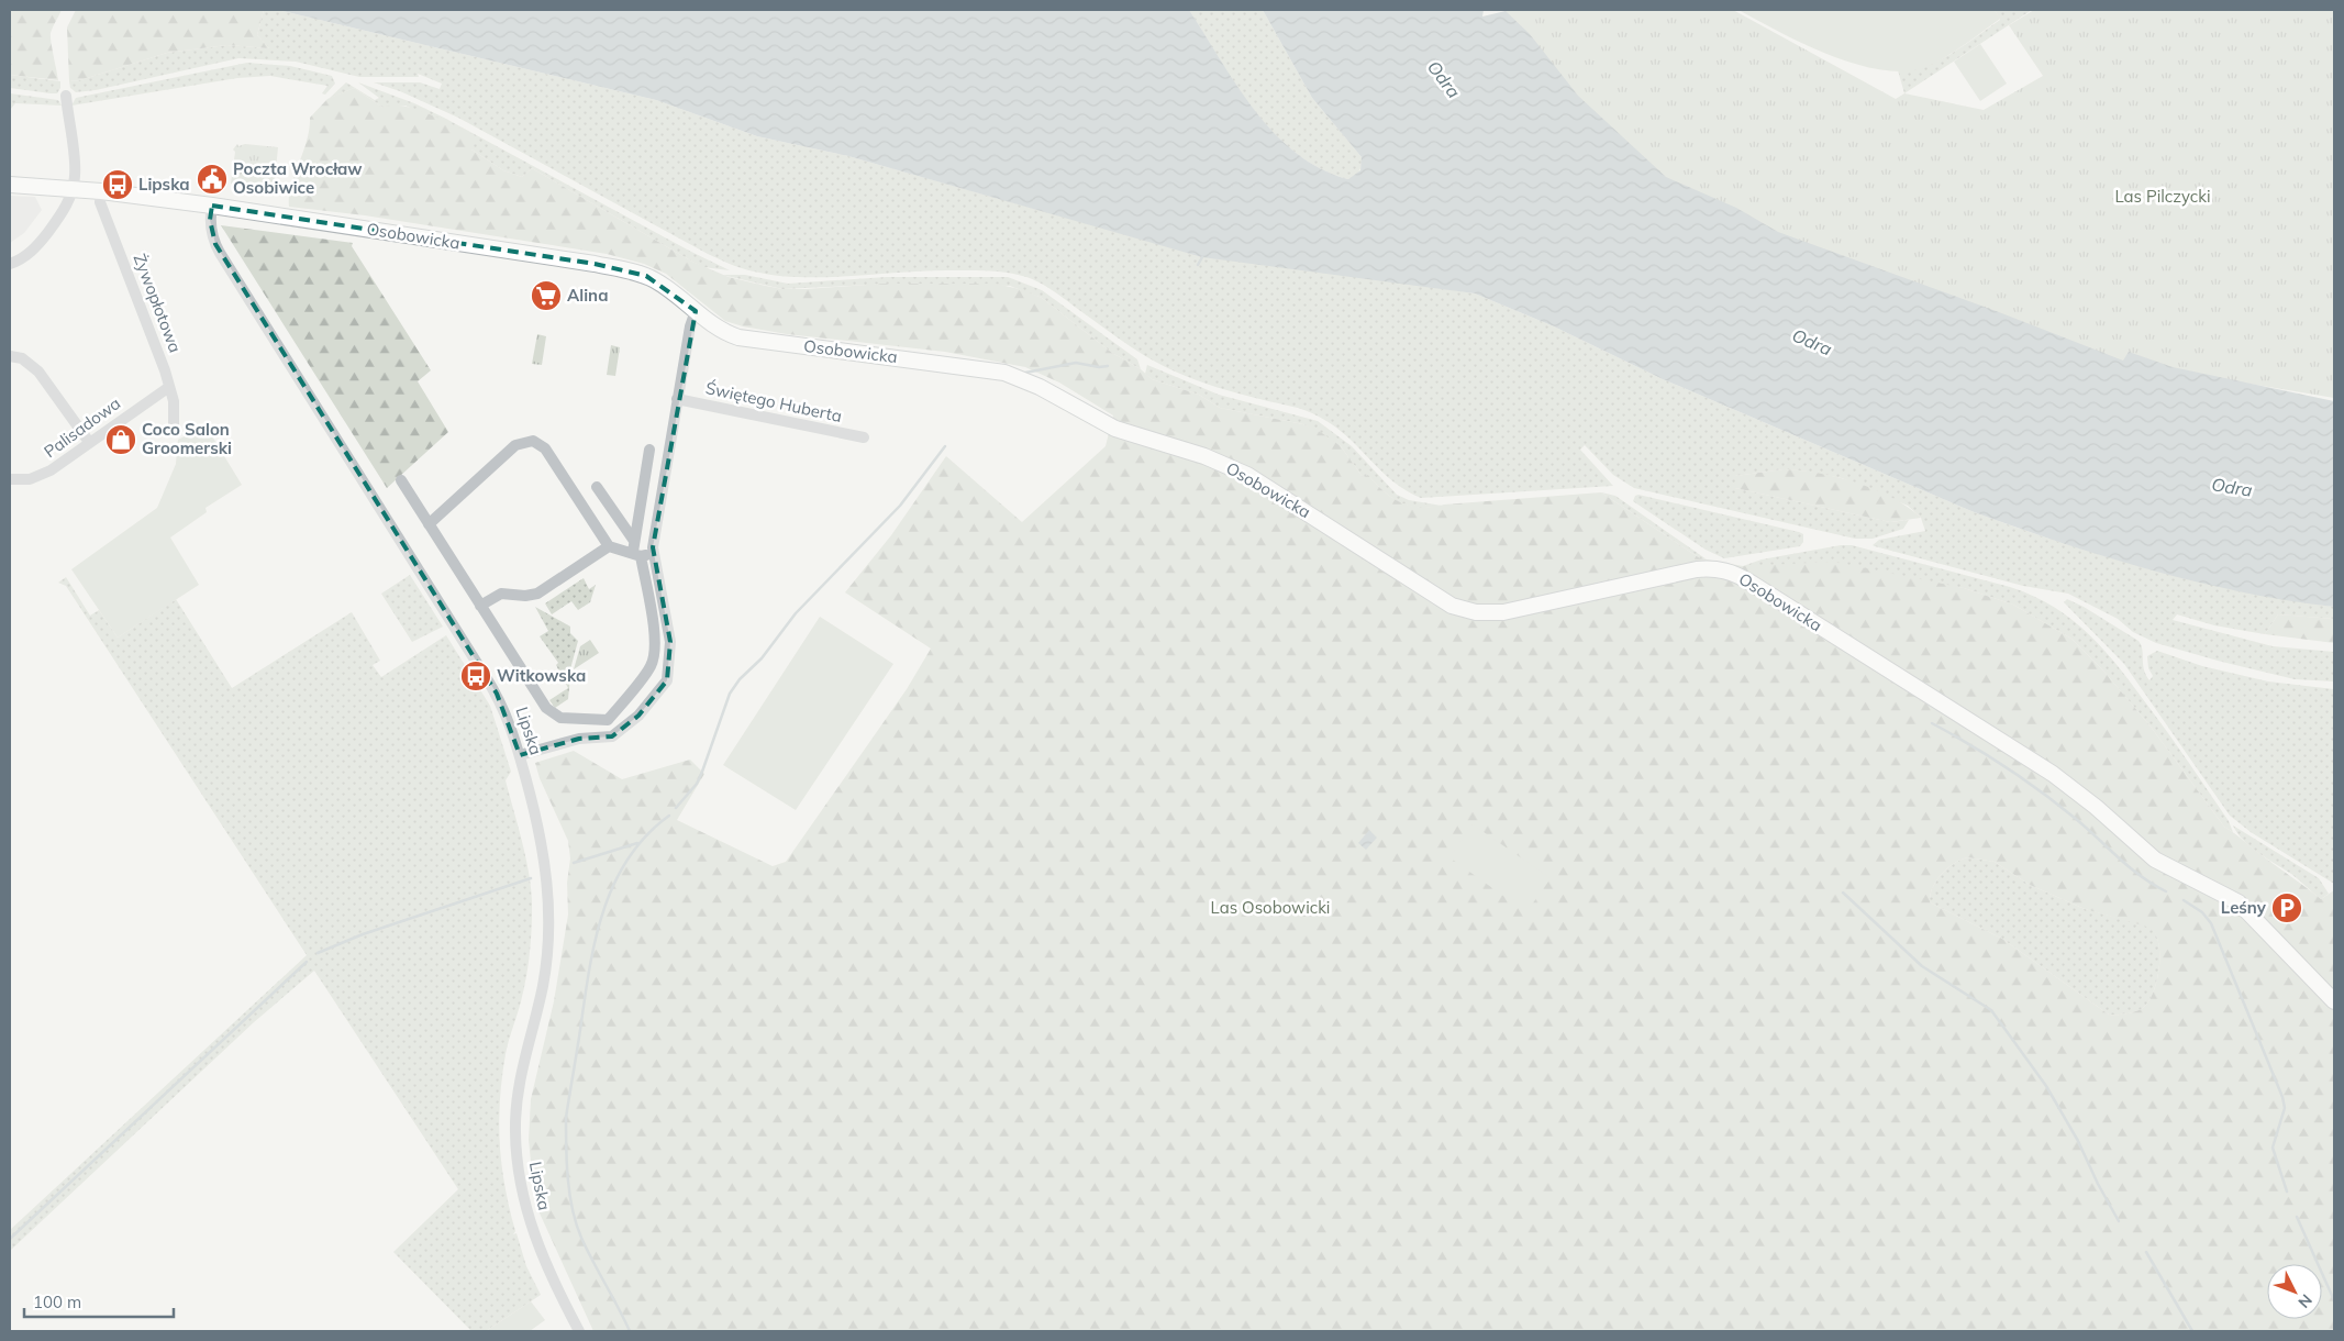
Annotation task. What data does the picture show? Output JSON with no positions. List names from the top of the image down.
{
  "streets": {
    "street": [
      "Osobowicka",
      "Żywopłotowa",
      "Świętego Huberta",
      "Palisadowa",
      "Lipska"
    ]
  },
  "crossings": [
    ["Osobowicka", "Żywopłotowa"],
    ["Osobowicka", "Lipska"],
    ["Żywopłotowa", "Palisadowa"]
  ],
  "water": ["Odra"],
  "parks": ["Las Pilczycki", "Las Osobowicki"],
  "places": {
    "public building": ["Poczta Wrocław Osobiwice"],
    "bus stop": ["Lipska", "Witkowska"],
    "supermarket": ["Alina"],
    "shop": ["Coco Salon Groomerski"],
    "parking": ["Leśny"]
  },
  "scale_bar": "100 m",
  "north": "bottom right"
}
